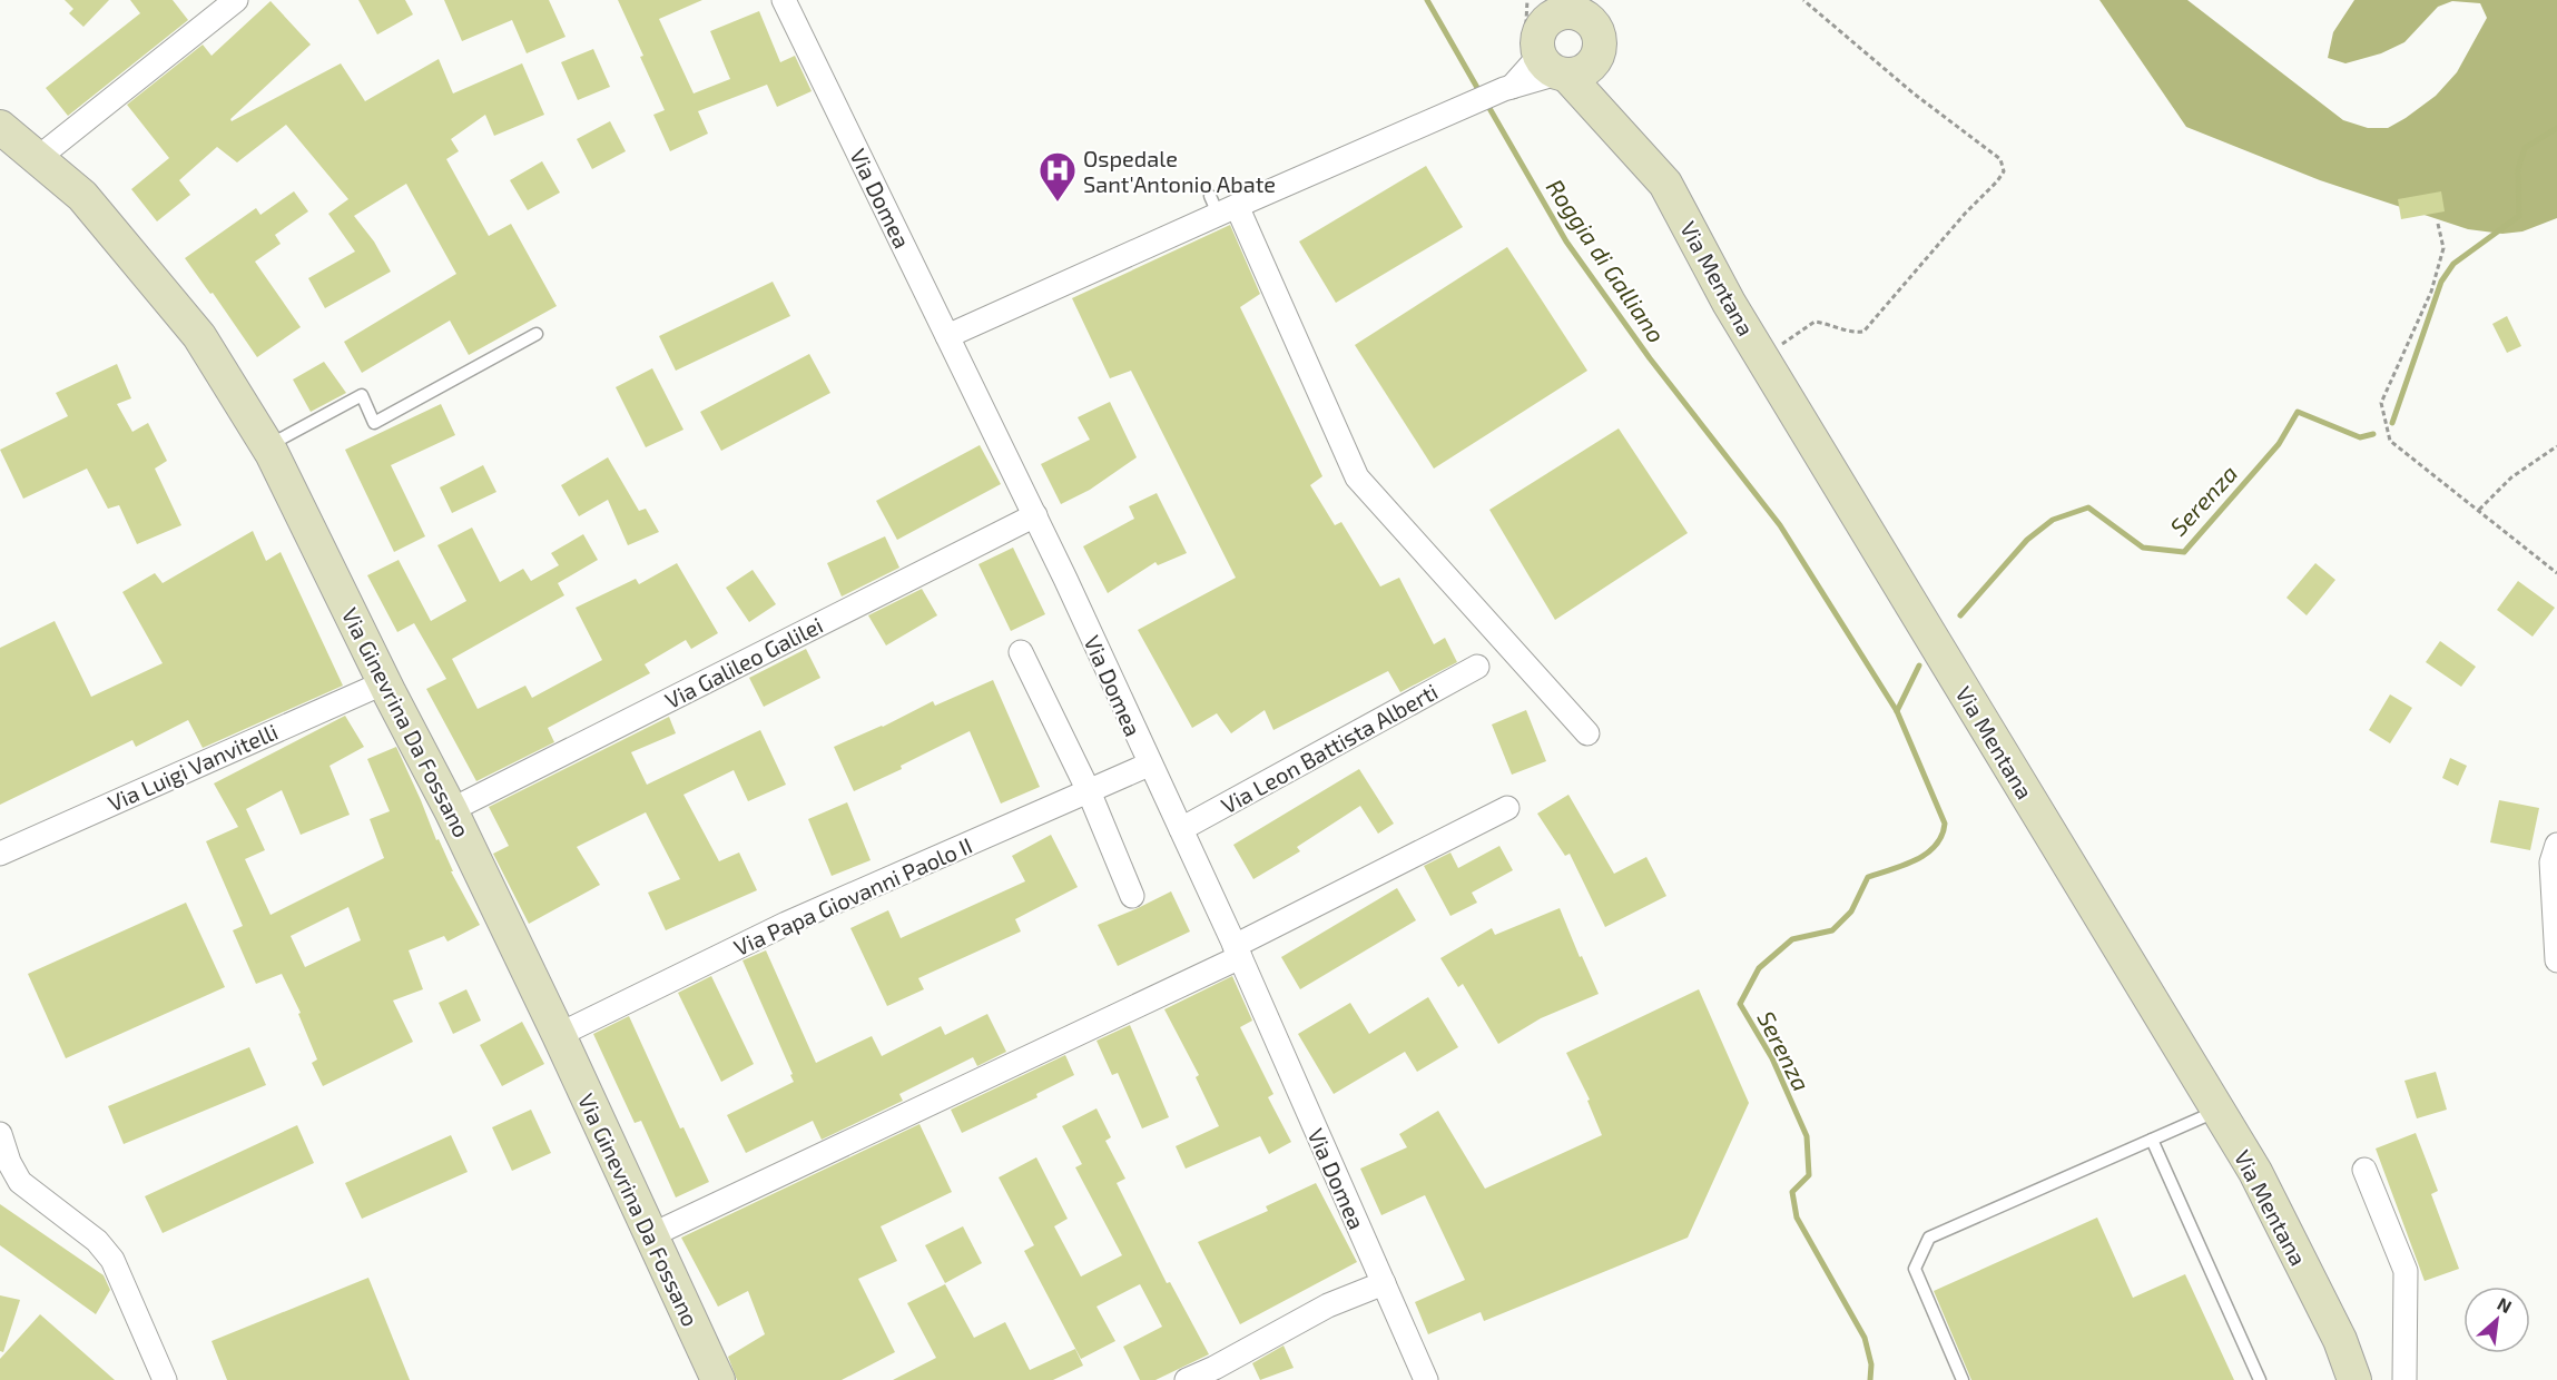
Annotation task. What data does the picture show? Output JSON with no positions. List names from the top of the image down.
{
  "streets": {
    "street": [
      "Via Domea",
      "Via Mentana",
      "Via Galileo Galilei",
      "Via Ginevrina Da Fossano",
      "Via Leon Battista Alberti",
      "Via Luigi Vanvitelli",
      "Via Papa Giovanni Paolo II"
    ]
  },
  "crossings": [
    ["Via Domea", "Via Galileo Galilei"],
    ["Via Domea", "Via Leon Battista Alberti"],
    ["Via Domea", "Via Papa Giovanni Paolo II"],
    ["Via Galileo Galilei", "Via Ginevrina Da Fossano"],
    ["Via Ginevrina Da Fossano", "Via Luigi Vanvitelli"],
    ["Via Ginevrina Da Fossano", "Via Papa Giovanni Paolo II"]
  ],
  "water": ["Roggia di Galliano", "Serenza"],
  "places": {
    "hospital": ["Ospedale Sant'Antonio Abate"]
  },
  "north": "top right"
}
